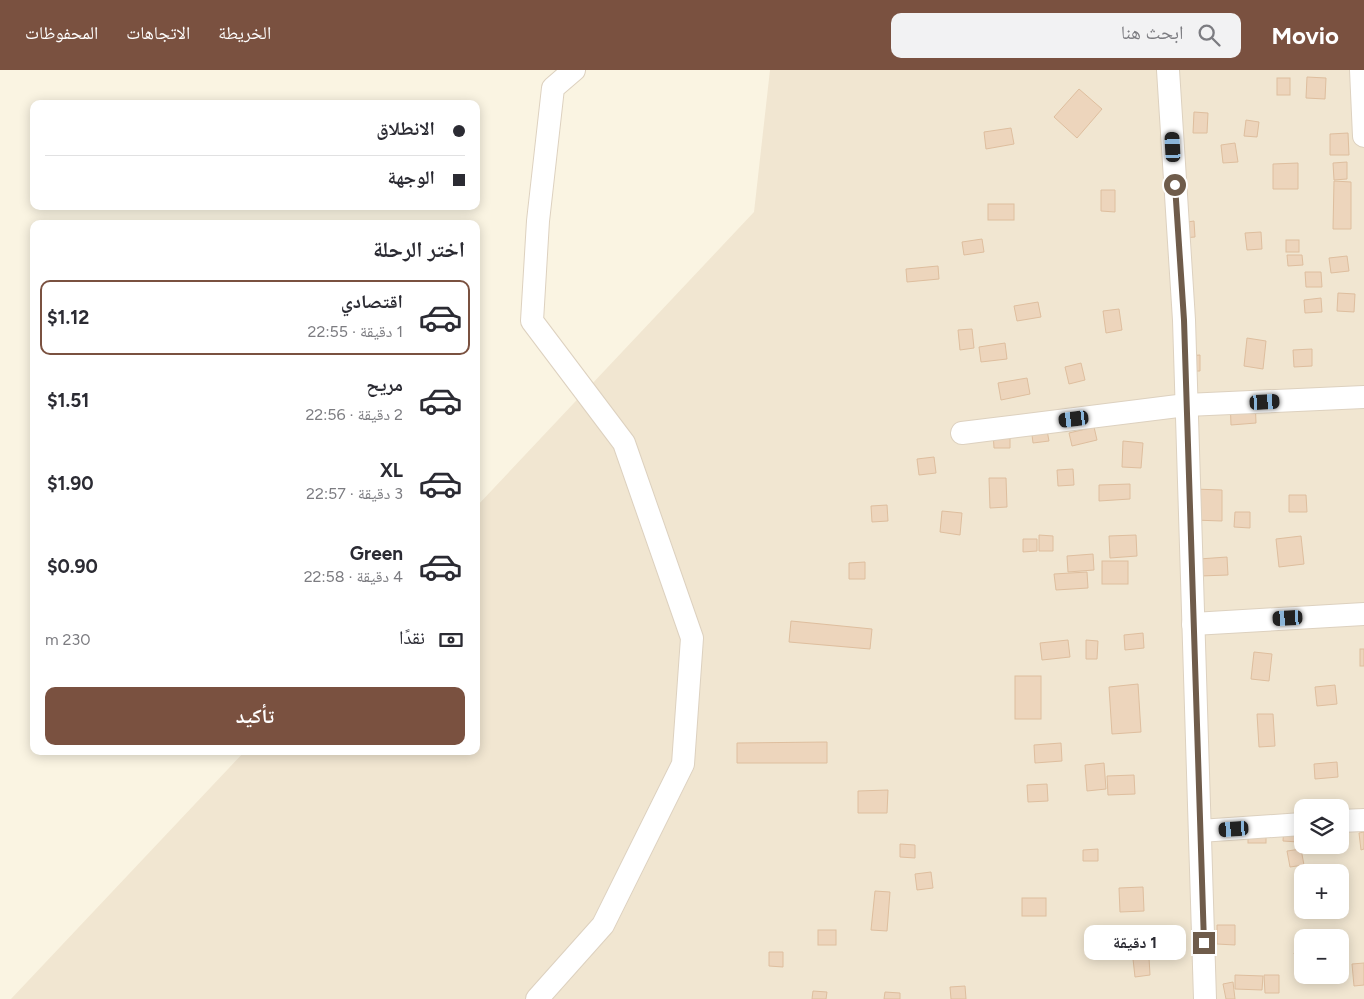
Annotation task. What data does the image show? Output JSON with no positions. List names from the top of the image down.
{
  "page": {
    "header": "Movio",
    "search": "ابحث هنا",
    "nav": ["الخريطة", "الاتجاهات", "المحفوظات"],
    "banner": ["الانطلاق", "الوجهة"],
    "heading": "اختر الرحلة",
    "list": [
      {
        "name": "اقتصادي",
        "note": "1 دقيقة · 22:55",
        "value": "$1.12"
      },
      {
        "name": "مريح",
        "note": "2 دقيقة · 22:56",
        "value": "$1.51"
      },
      {
        "name": "XL",
        "note": "3 دقيقة · 22:57",
        "value": "$1.90"
      },
      {
        "name": "Green",
        "note": "4 دقيقة · 22:58",
        "value": "$0.90"
      }
    ],
    "pay": ["نقدًا", "230 m"],
    "buttons": "تأكيد",
    "map_buttons": ["+", "−"],
    "bubble": "1 دقيقة"
  }
}
